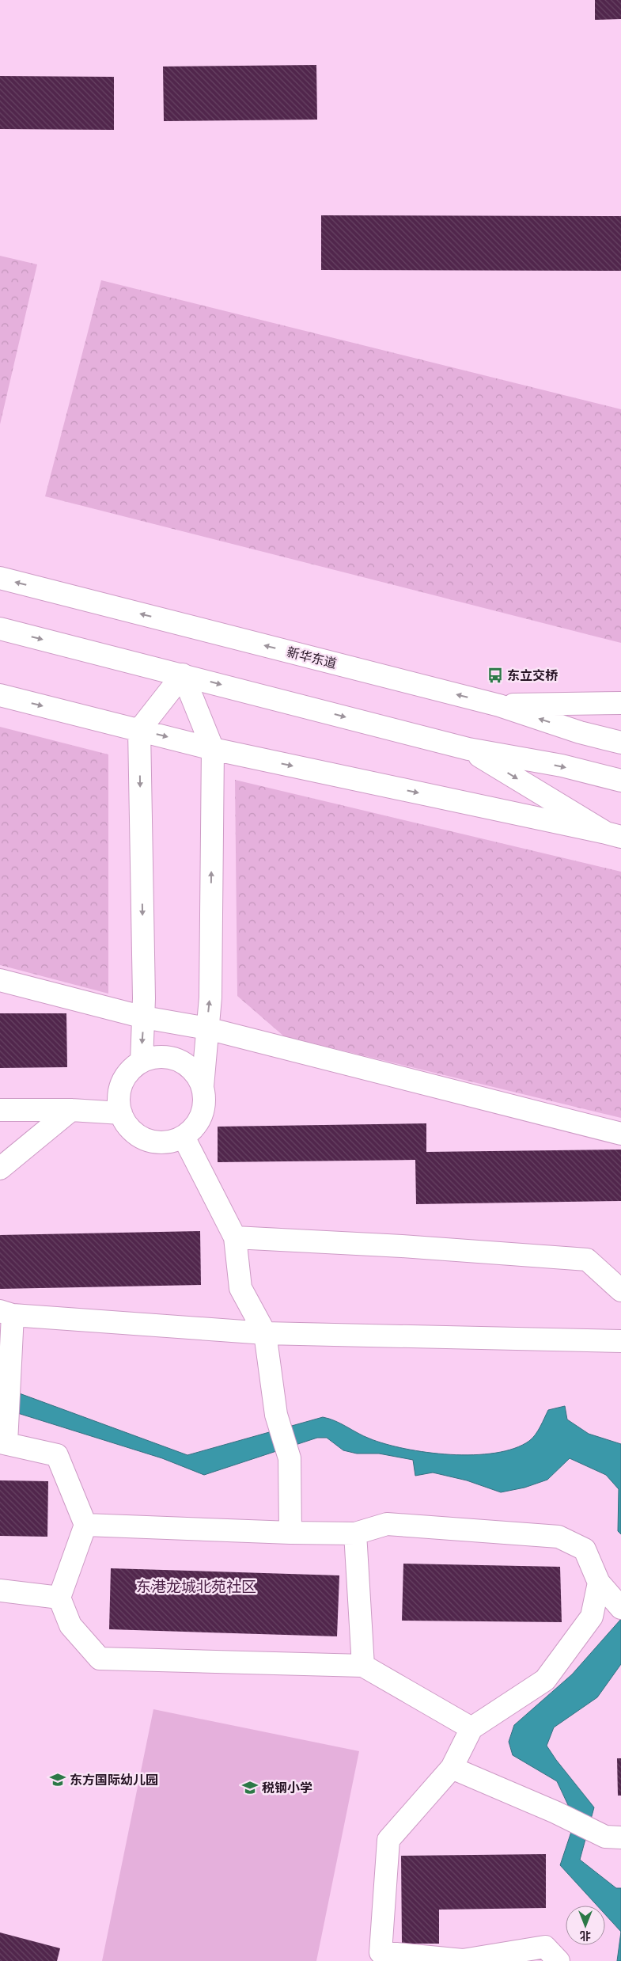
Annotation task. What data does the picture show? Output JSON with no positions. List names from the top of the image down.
{
  "streets": {
    "main road": ["新华东道"]
  },
  "districts": ["东港龙城北苑社区"],
  "places": {
    "bus stop": ["东立交桥"],
    "school or university": ["东方国际幼儿园", "税钢小学"]
  },
  "north": "bottom"
}
